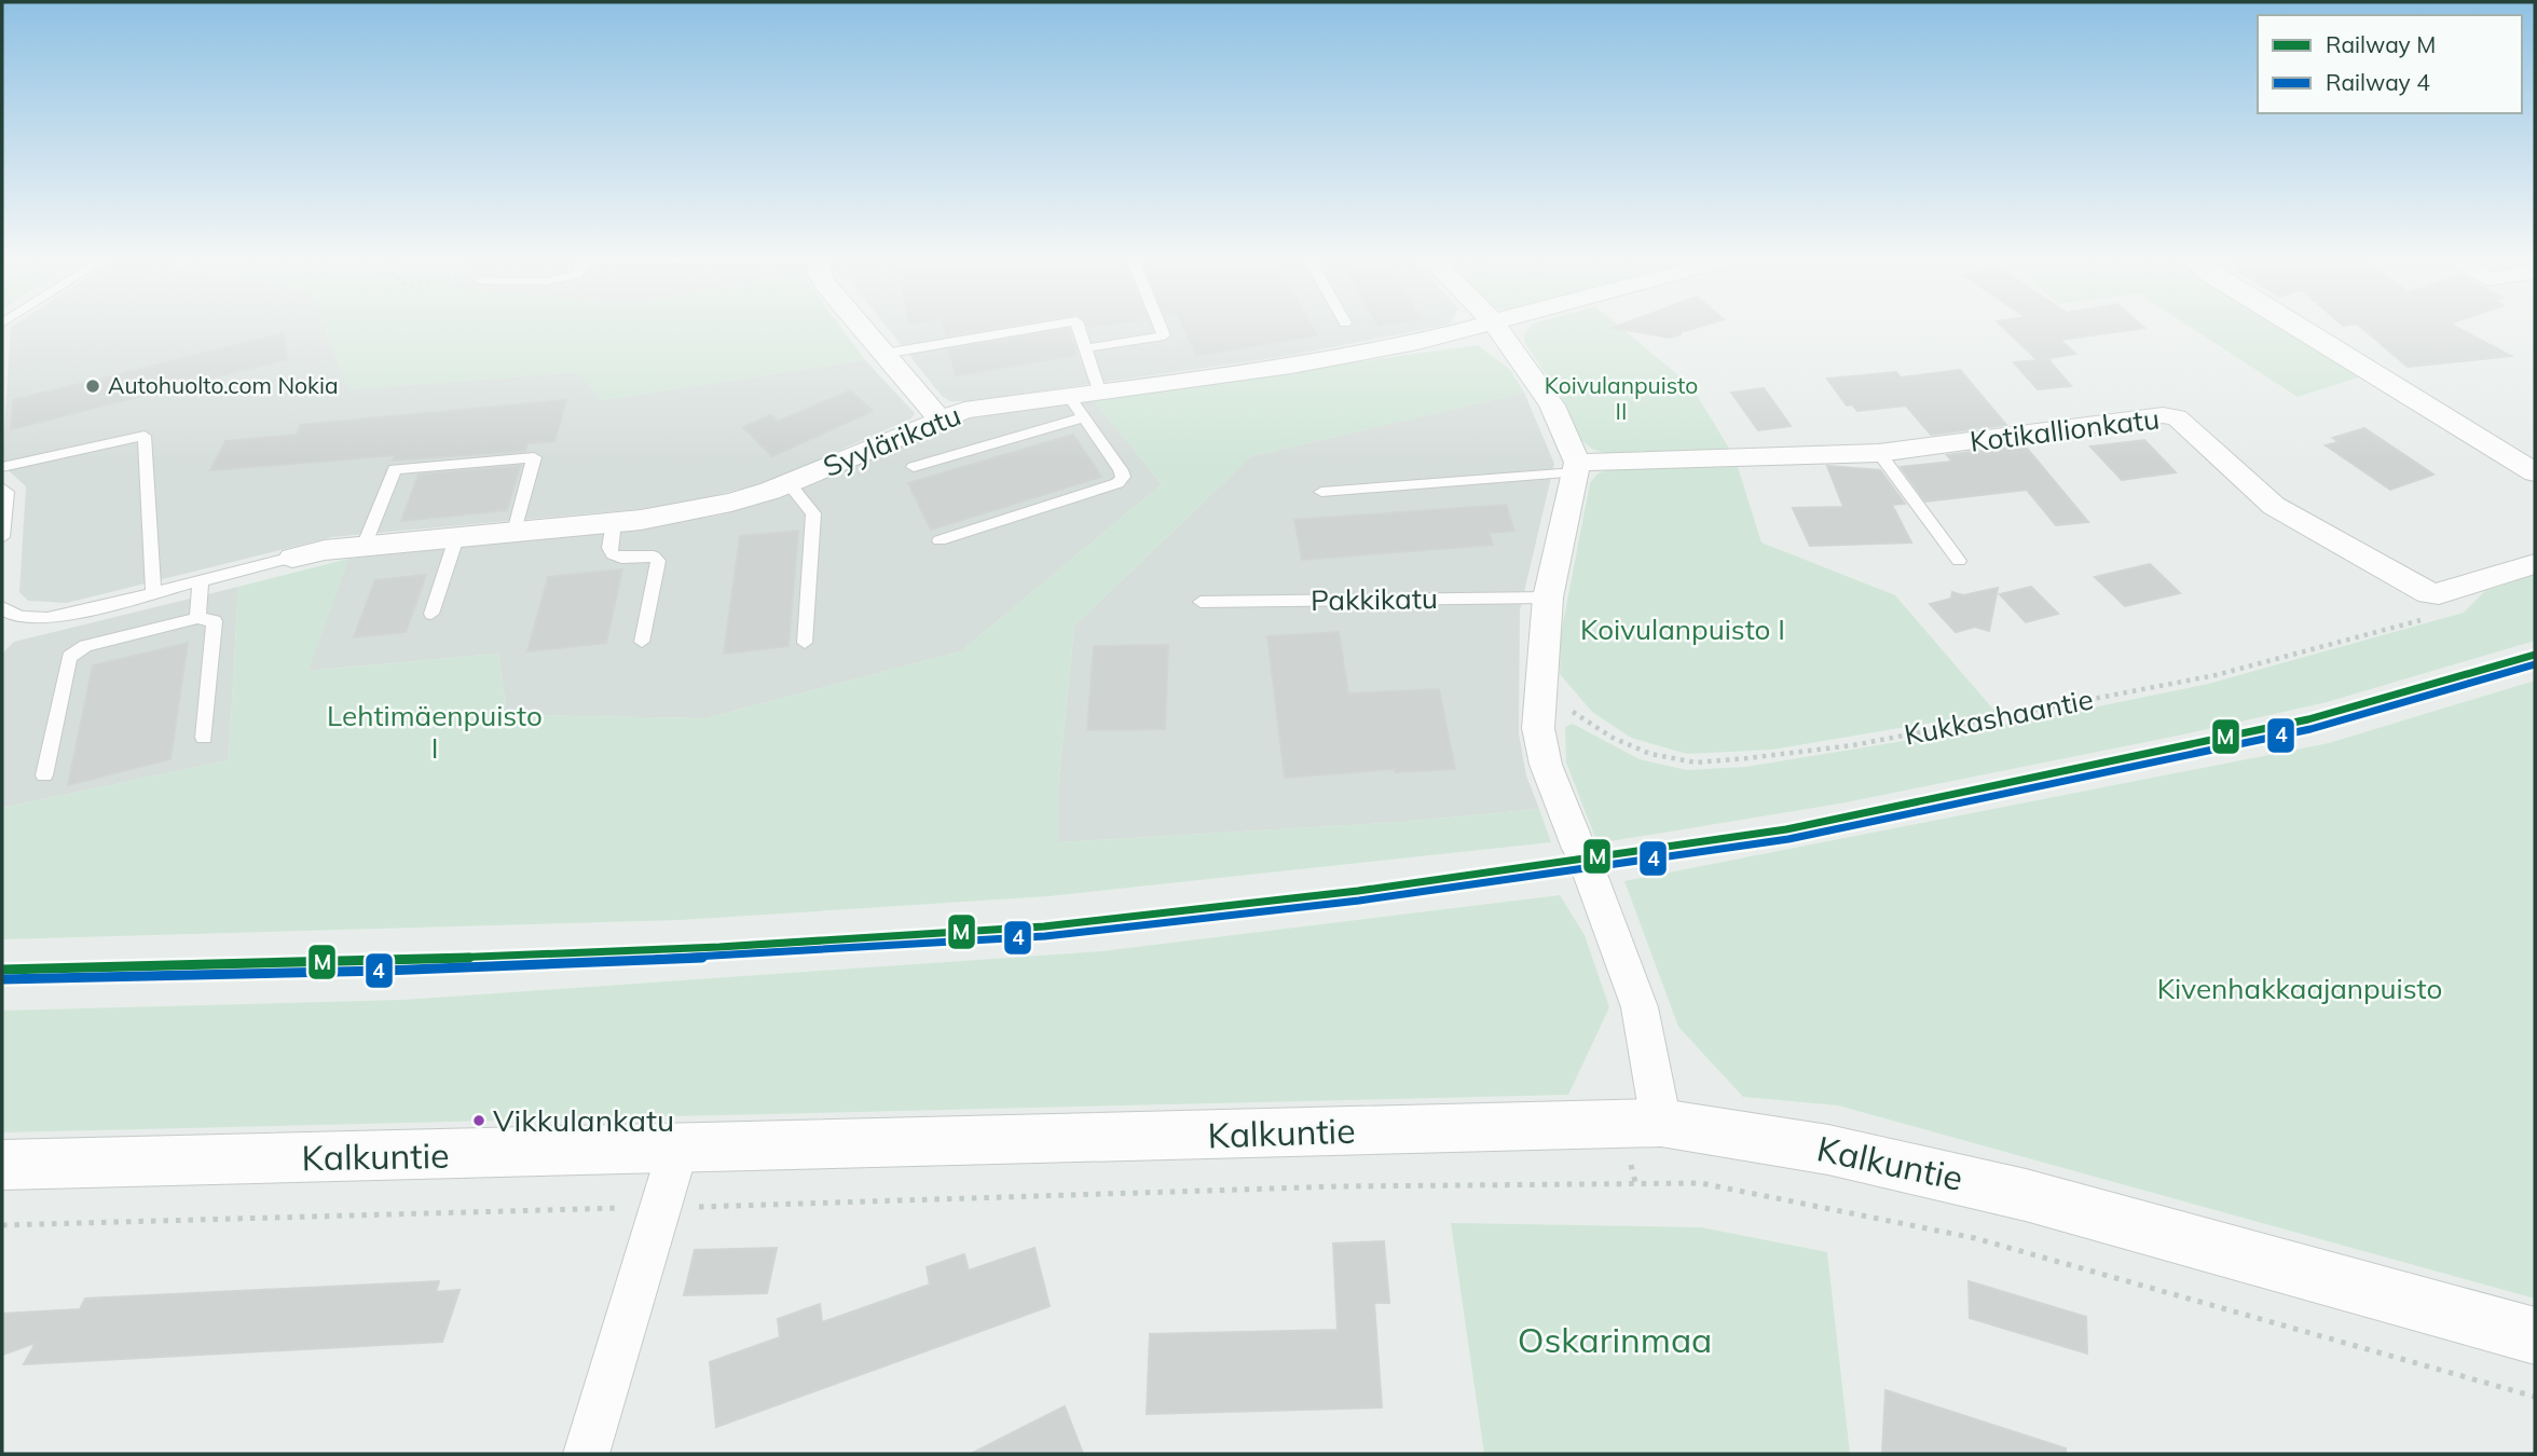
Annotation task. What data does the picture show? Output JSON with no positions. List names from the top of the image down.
{
  "streets": {
    "street": ["Kotikallionkatu", "Syylärikatu", "Kalkuntie"],
    "lane": ["Pakkikatu"],
    "path": ["Kukkashaantie"]
  },
  "crossings": [
    ["Kotikallionkatu", "Kukkashaantie"]
  ],
  "parks": [
    "Koivulanpuisto II",
    "Koivulanpuisto I",
    "Lehtimäenpuisto I",
    "Kivenhakkaajanpuisto",
    "Oskarinmaa"
  ],
  "places": ["Autohuolto.com Nokia", "Vikkulankatu"],
  "lines": ["rail line M", "rail line 4"],
  "legend": ["Railway M", "Railway 4"]
}
